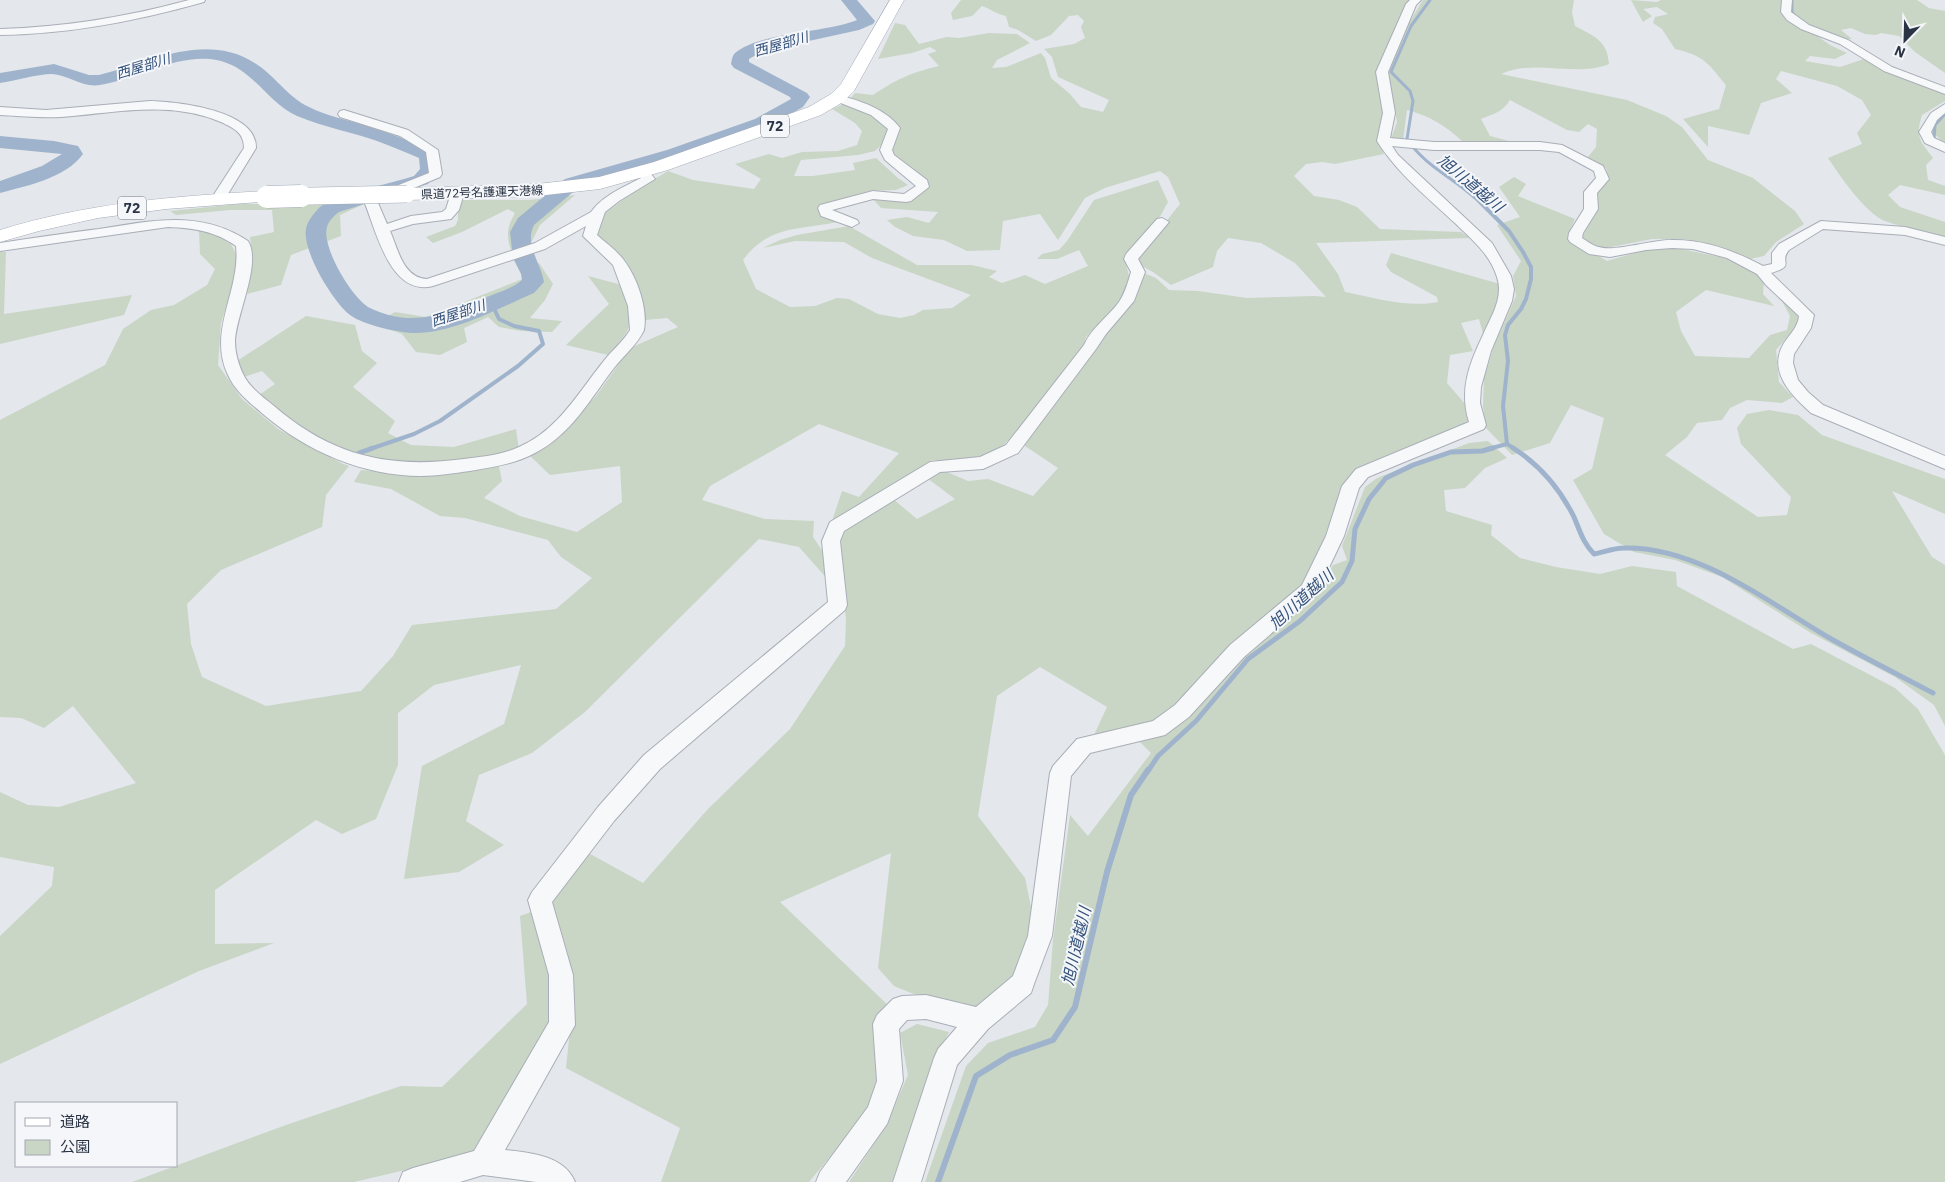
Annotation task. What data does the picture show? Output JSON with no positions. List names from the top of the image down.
{
  "streets": {
    "main road": ["72", "県道72号名護運天港線"]
  },
  "water": ["西屋部川", "旭川道越川"],
  "legend": ["道路", "公園"],
  "north": "bottom left"
}
